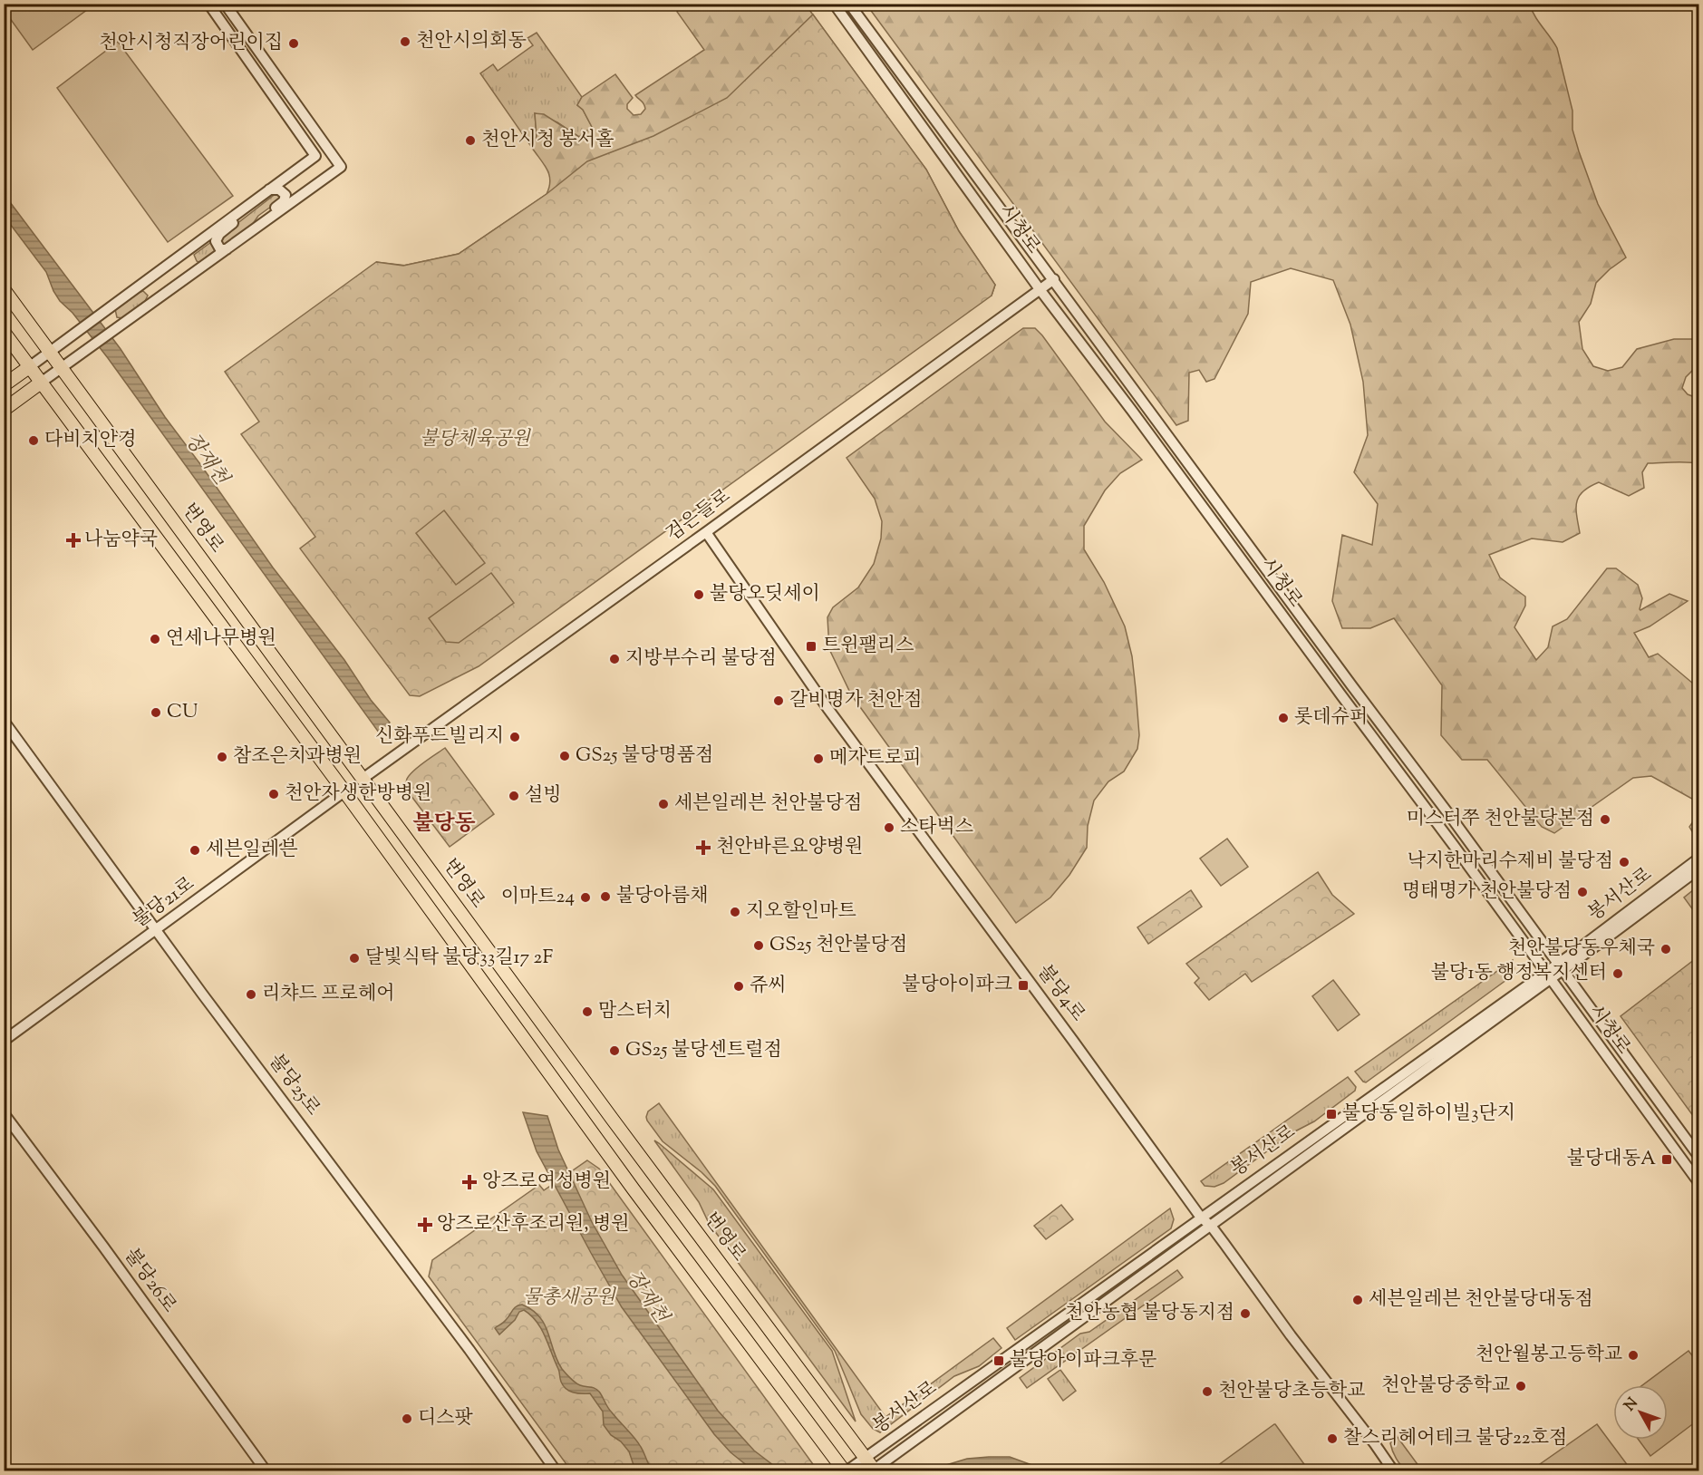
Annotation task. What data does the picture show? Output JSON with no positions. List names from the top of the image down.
{
  "streets": {
    "main road": ["번영로"],
    "street": [
      "시청로",
      "검은들로",
      "봉서산로",
      "불당21로",
      "불당4로",
      "불당25로",
      "불당26로"
    ]
  },
  "crossings": [
    ["시청로", "검은들로"],
    ["시청로", "봉서산로"],
    ["검은들로", "번영로"],
    ["검은들로", "불당4로"],
    ["번영로", "봉서산로"],
    ["봉서산로", "불당4로"],
    ["불당21로", "불당25로"]
  ],
  "districts": ["불당동"],
  "water": ["장재천"],
  "parks": ["불당체육공원", "물총새공원"],
  "places": {
    "other": [
      "천안시의회동",
      "천안시청직장어린이집",
      "천안시청 봉서홀",
      "다비치안경",
      "불당오딧세이",
      "연세나무병원",
      "지방부수리 불당점",
      "갈비명가 천안점",
      "CU",
      "롯데슈퍼",
      "신화푸드빌리지",
      "GS25 불당명품점",
      "참조은치과병원",
      "메가트로피",
      "천안자생한방병원",
      "설빙",
      "세븐일레븐 천안불당점",
      "미스터쭈 천안불당본점",
      "스타벅스",
      "세븐일레븐",
      "낙지한마리수제비 불당점",
      "명태명가 천안불당점",
      "불당아름채",
      "이마트24",
      "지오할인마트",
      "GS25 천안불당점",
      "천안불당동우체국",
      "달빛식탁 불당33길17 2F",
      "불당1동 행정복지센터",
      "쥬씨",
      "리챠드 프로헤어",
      "맘스터치",
      "GS25 불당센트럴점",
      "세븐일레븐 천안불당대동점",
      "천안농협 불당동지점",
      "천안월봉고등학교",
      "천안불당중학교",
      "천안불당초등학교",
      "디스팟",
      "찰스리헤어테크 불당22호점"
    ],
    "health": [
      "나눔약국",
      "천안바른요양병원",
      "앙즈로여성병원",
      "앙즈로산후조리원, 병원"
    ],
    "transit": [
      "트윈팰리스",
      "불당아이파크",
      "불당동일하이빌3단지",
      "불당대동A",
      "불당아이파크후문"
    ]
  },
  "north": "top left"
}
